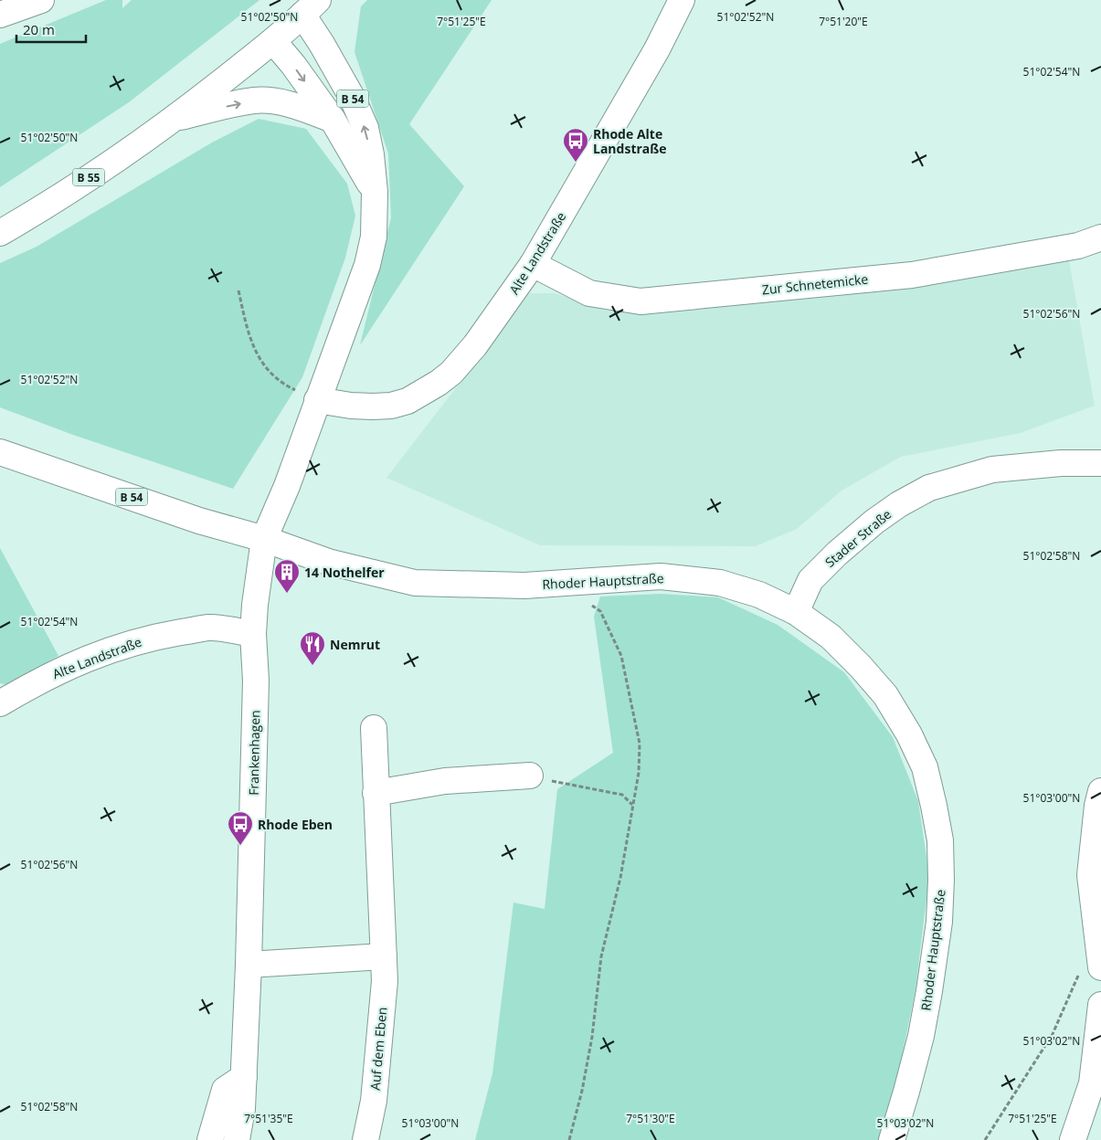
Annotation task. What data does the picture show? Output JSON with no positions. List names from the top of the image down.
{
  "streets": {
    "street": [
      "B 54",
      "B 55",
      "Alte Landstraße",
      "Zur Schnetemicke",
      "Stader Straße",
      "Rhoder Hauptstraße",
      "Frankenhagen",
      "Auf dem Eben"
    ]
  },
  "crossings": [
    ["B 54", "B 55"],
    ["B 54", "Alte Landstraße"],
    ["B 54", "Rhoder Hauptstraße"],
    ["B 54", "Frankenhagen"],
    ["Alte Landstraße", "Zur Schnetemicke"],
    ["Alte Landstraße", "Frankenhagen"],
    ["Stader Straße", "Rhoder Hauptstraße"],
    ["Rhoder Hauptstraße", "Frankenhagen"]
  ],
  "places": {
    "bus stop": ["Rhode Alte Landstraße", "Rhode Eben"],
    "building": ["14 Nothelfer"],
    "restaurant": ["Nemrut"]
  },
  "scale_bar": "20 m",
  "coordinates": [
    "51°02'50\"N",
    "51°02'52\"N",
    "7°51'25\"E",
    "7°51'20\"E",
    "51°02'54\"N",
    "51°02'56\"N",
    "51°02'58\"N",
    "51°03'00\"N",
    "51°03'02\"N",
    "7°51'35\"E",
    "7°51'30\"E"
  ]
}
